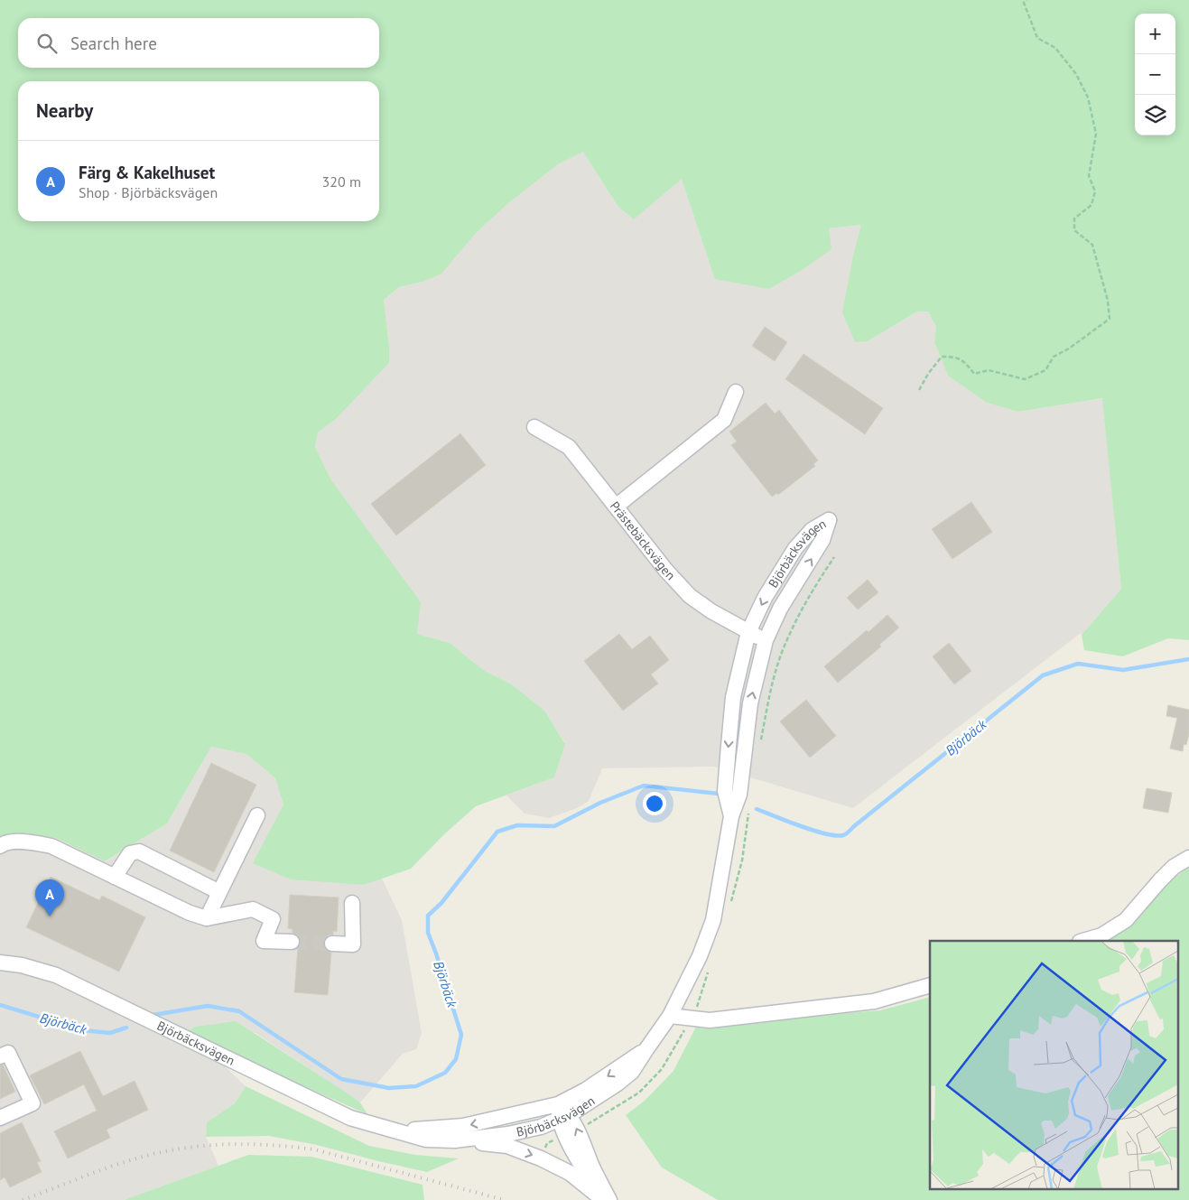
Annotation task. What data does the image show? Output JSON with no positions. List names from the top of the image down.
{
  "streets": {
    "street": ["Prästebäcksvägen", "Björbäcksvägen"]
  },
  "crossings": [
    ["Prästebäcksvägen", "Björbäcksvägen"]
  ],
  "water": ["Björbäck"],
  "page": {
    "map_buttons": ["+", "−"],
    "search": "Search here",
    "heading": "Nearby",
    "list": [
      {
        "mark": "A",
        "name": "Färg & Kakelhuset",
        "note": "Shop · Björbäcksvägen",
        "value": "320 m"
      }
    ],
    "pins": "A"
  }
}
